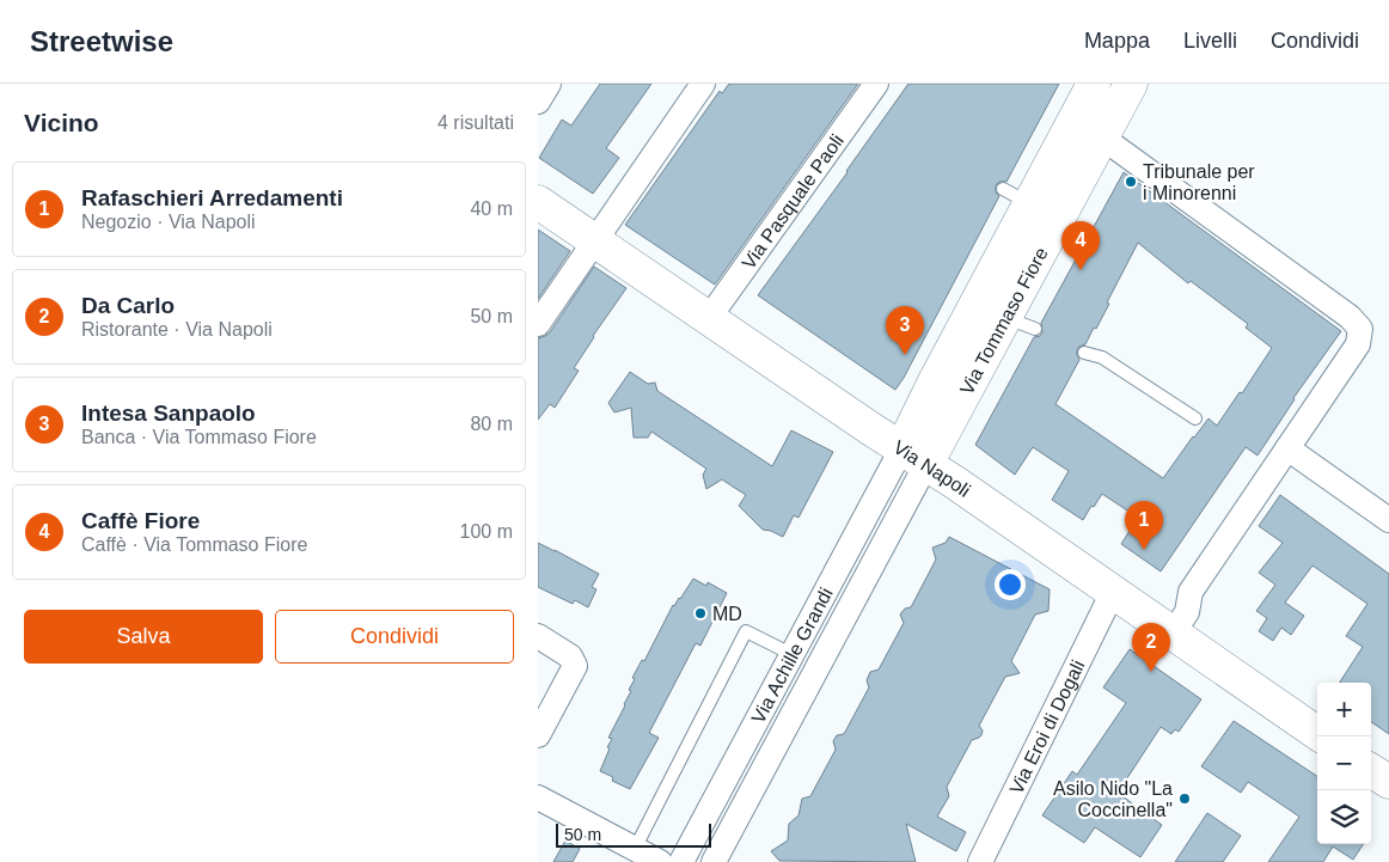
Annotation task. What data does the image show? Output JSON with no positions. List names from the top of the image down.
{
  "streets": {
    "main road": ["Via Tommaso Fiore", "Via Napoli"],
    "street": ["Via Pasquale Paoli", "Via Achille Grandi", "Via Eroi di Dogali"]
  },
  "crossings": [
    ["Via Pasquale Paoli", "Via Napoli"],
    ["Via Tommaso Fiore", "Via Napoli"],
    ["Via Tommaso Fiore", "Via Achille Grandi"],
    ["Via Napoli", "Via Achille Grandi"],
    ["Via Napoli", "Via Eroi di Dogali"]
  ],
  "places": ["Tribunale per i Minorenni", "MD", "Asilo Nido \"La Coccinella\""],
  "scale_bar": "50 m",
  "page": {
    "header": "Streetwise",
    "nav": ["Mappa", "Livelli", "Condividi"],
    "heading": ["Vicino", "4 risultati"],
    "list": [
      {
        "mark": "1",
        "name": "Rafaschieri Arredamenti",
        "note": "Negozio · Via Napoli",
        "value": "40 m"
      },
      {
        "mark": "2",
        "name": "Da Carlo",
        "note": "Ristorante · Via Napoli",
        "value": "50 m"
      },
      {
        "mark": "3",
        "name": "Intesa Sanpaolo",
        "note": "Banca · Via Tommaso Fiore",
        "value": "80 m"
      },
      {
        "mark": "4",
        "name": "Caffè Fiore",
        "note": "Caffè · Via Tommaso Fiore",
        "value": "100 m"
      }
    ],
    "pins": [
      "4",
      "3",
      "1",
      "2"
    ],
    "buttons": ["Salva", "Condividi"],
    "map_buttons": ["+", "−"],
    "scale": "50 m"
  }
}
